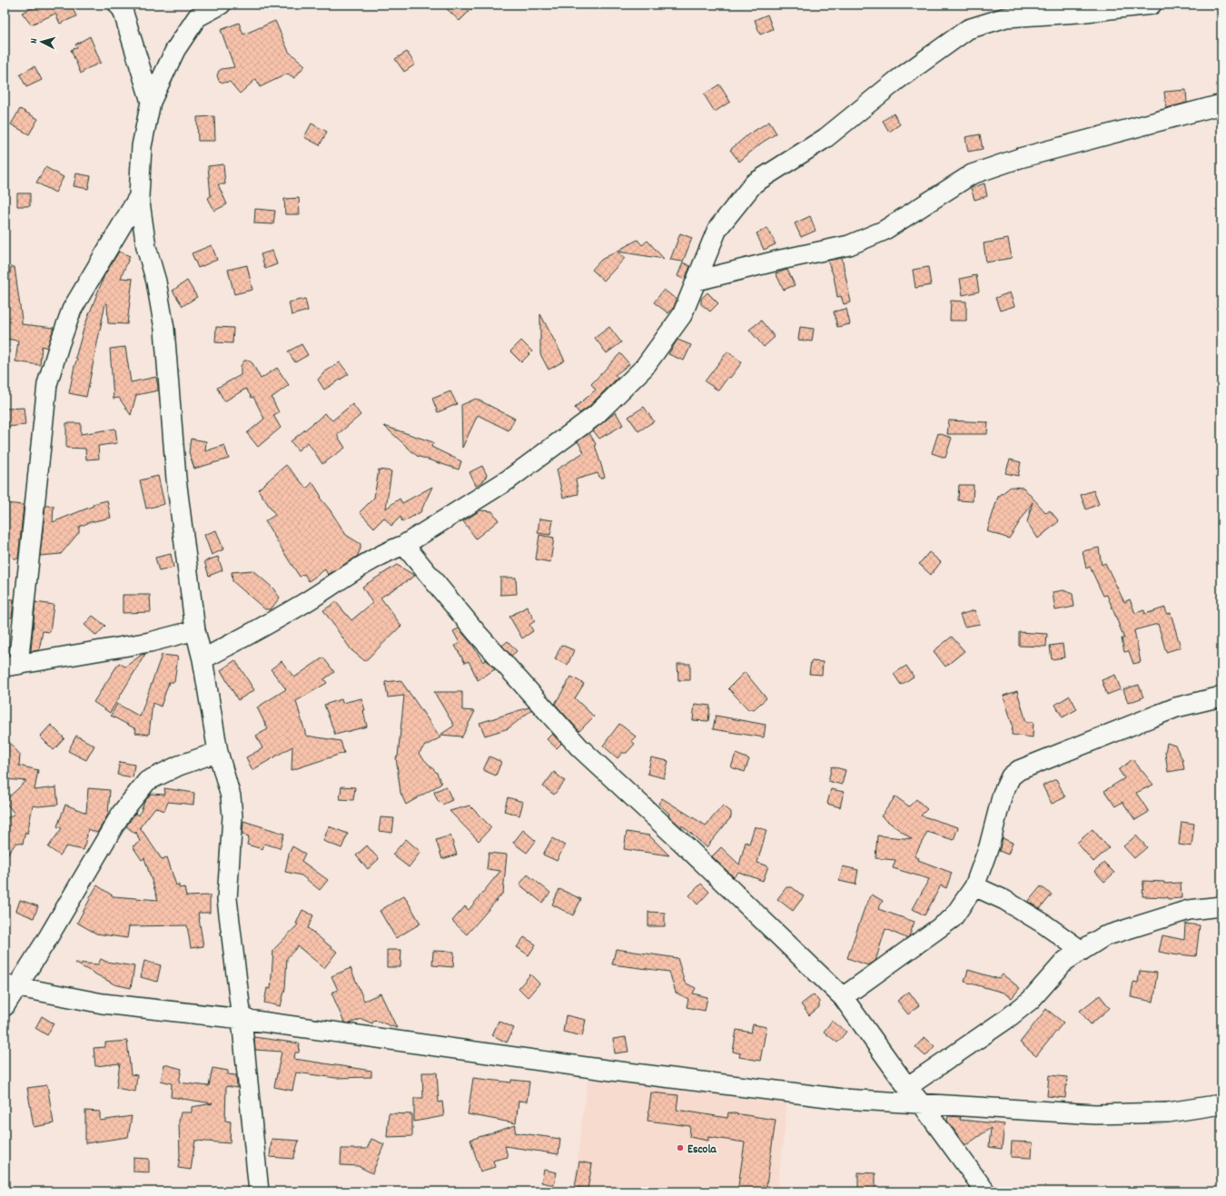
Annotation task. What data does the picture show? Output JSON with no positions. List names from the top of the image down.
{
  "places": ["Escola"],
  "north": "left"
}
